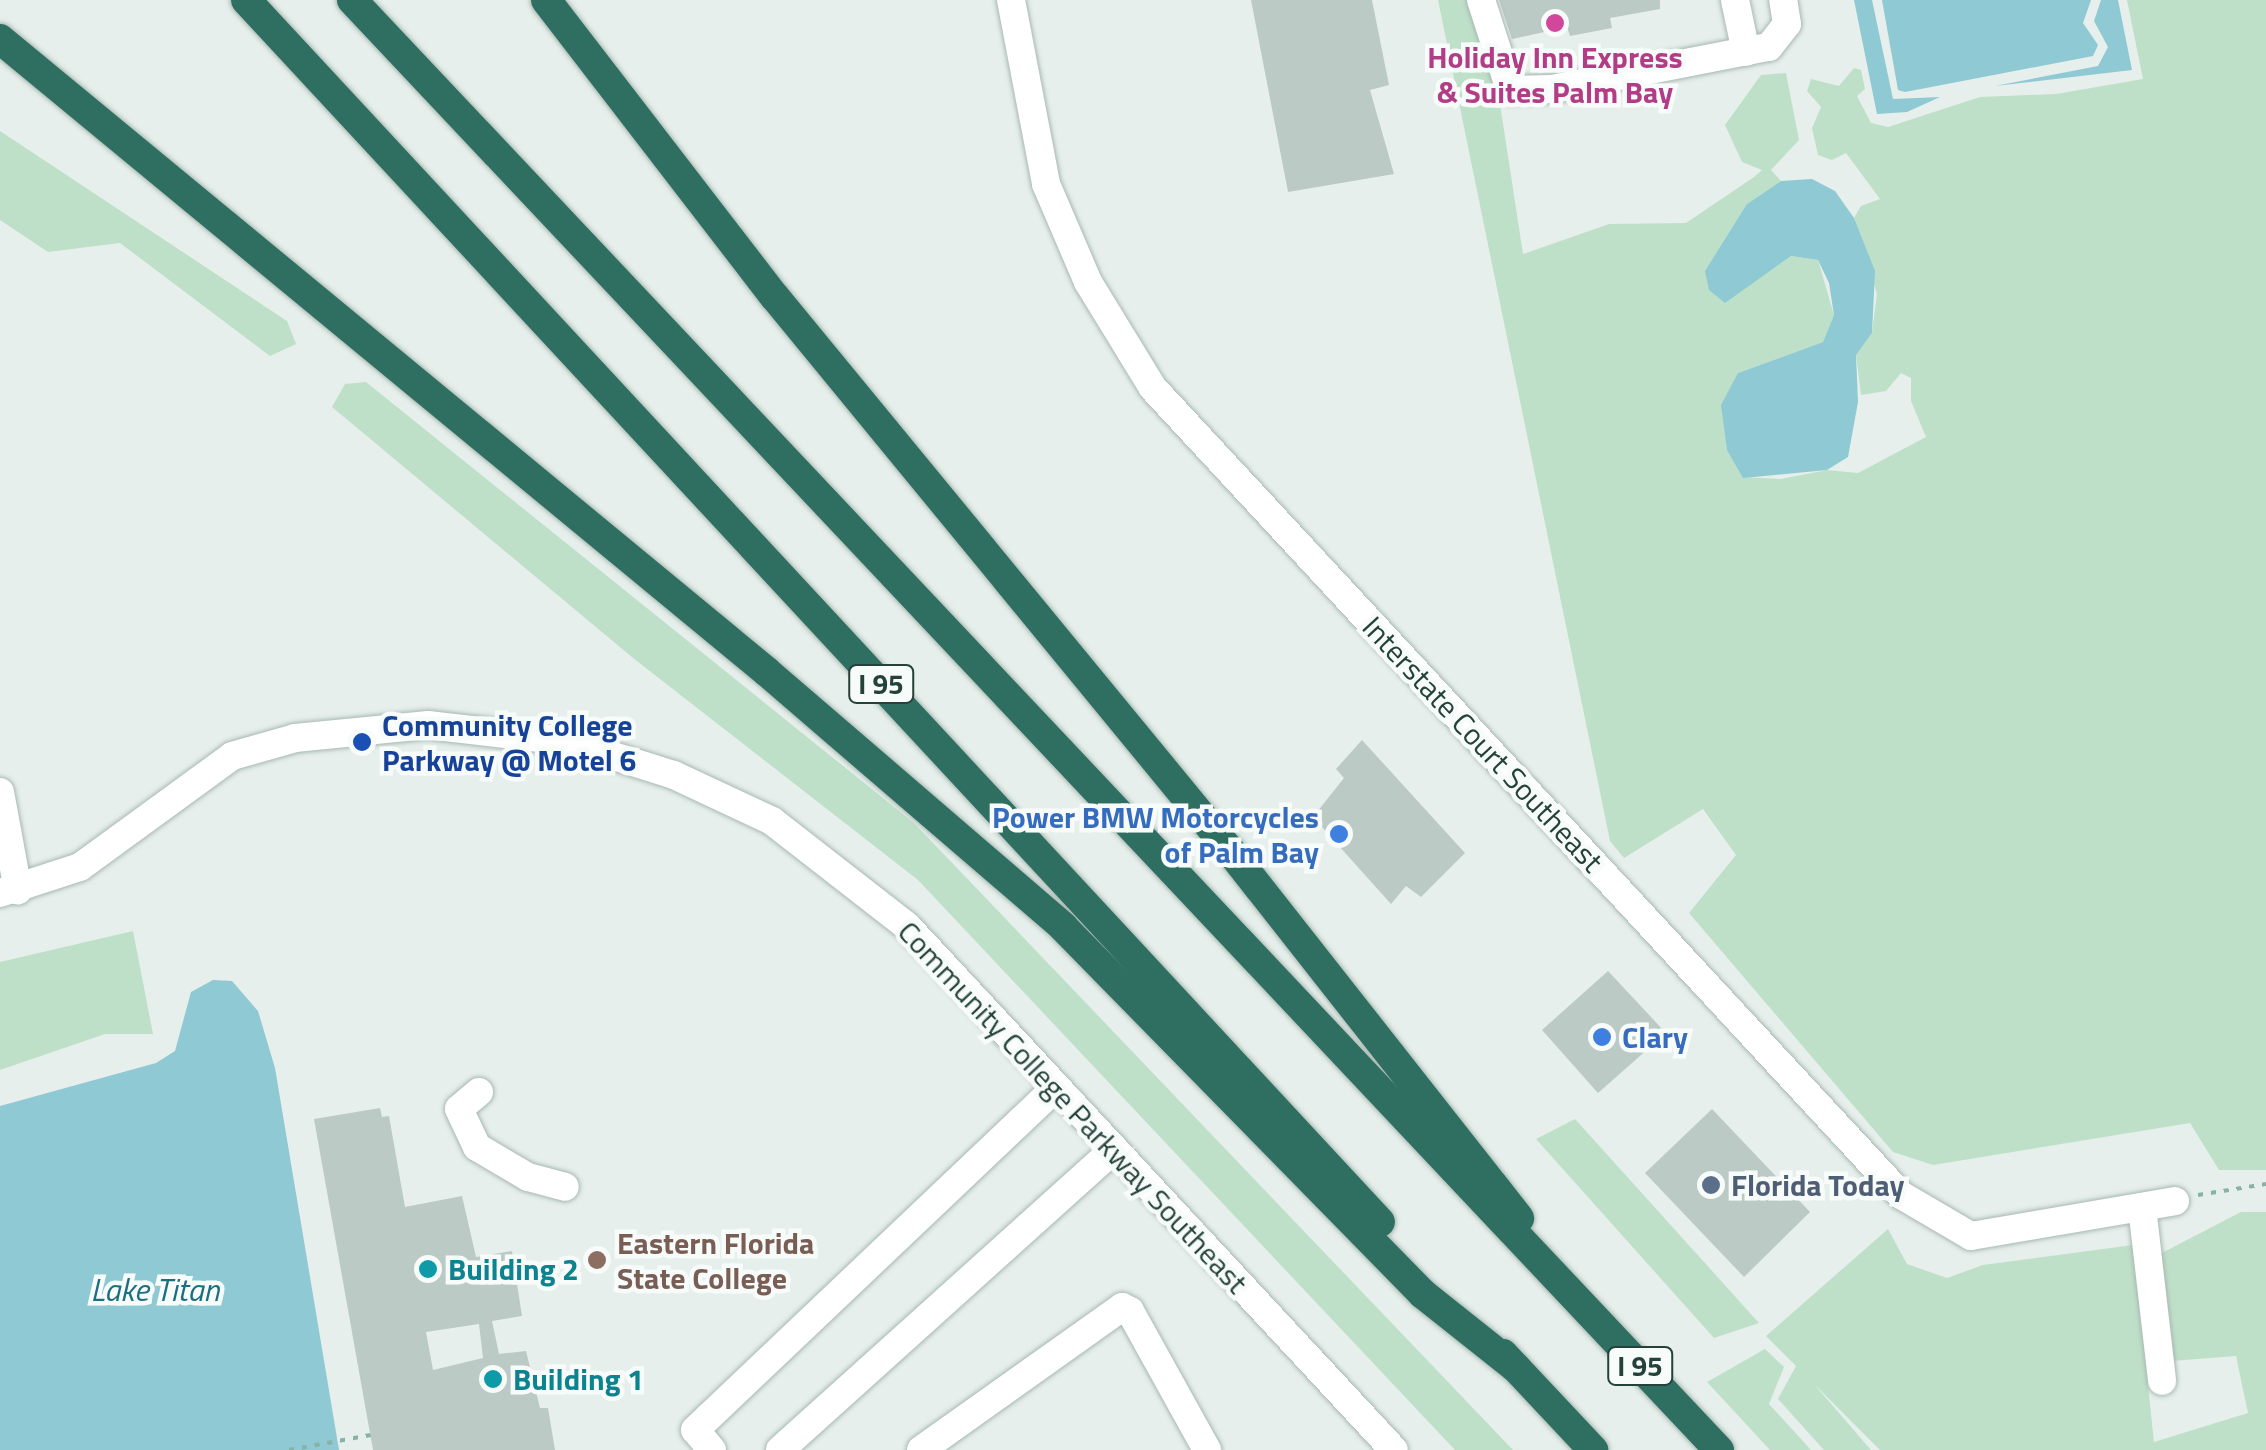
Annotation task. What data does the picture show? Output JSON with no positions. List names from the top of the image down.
{
  "streets": {
    "highway": ["I 95"],
    "street": ["Interstate Court Southeast", "Community College Parkway Southeast"]
  },
  "water": ["Lake Titan"],
  "places": [
    "Holiday Inn Express & Suites Palm Bay",
    "Community College Parkway @ Motel 6",
    "Power BMW Motorcycles of Palm Bay",
    "Clary",
    "Florida Today",
    "Eastern Florida State College",
    "Building 2",
    "Building 1"
  ]
}
